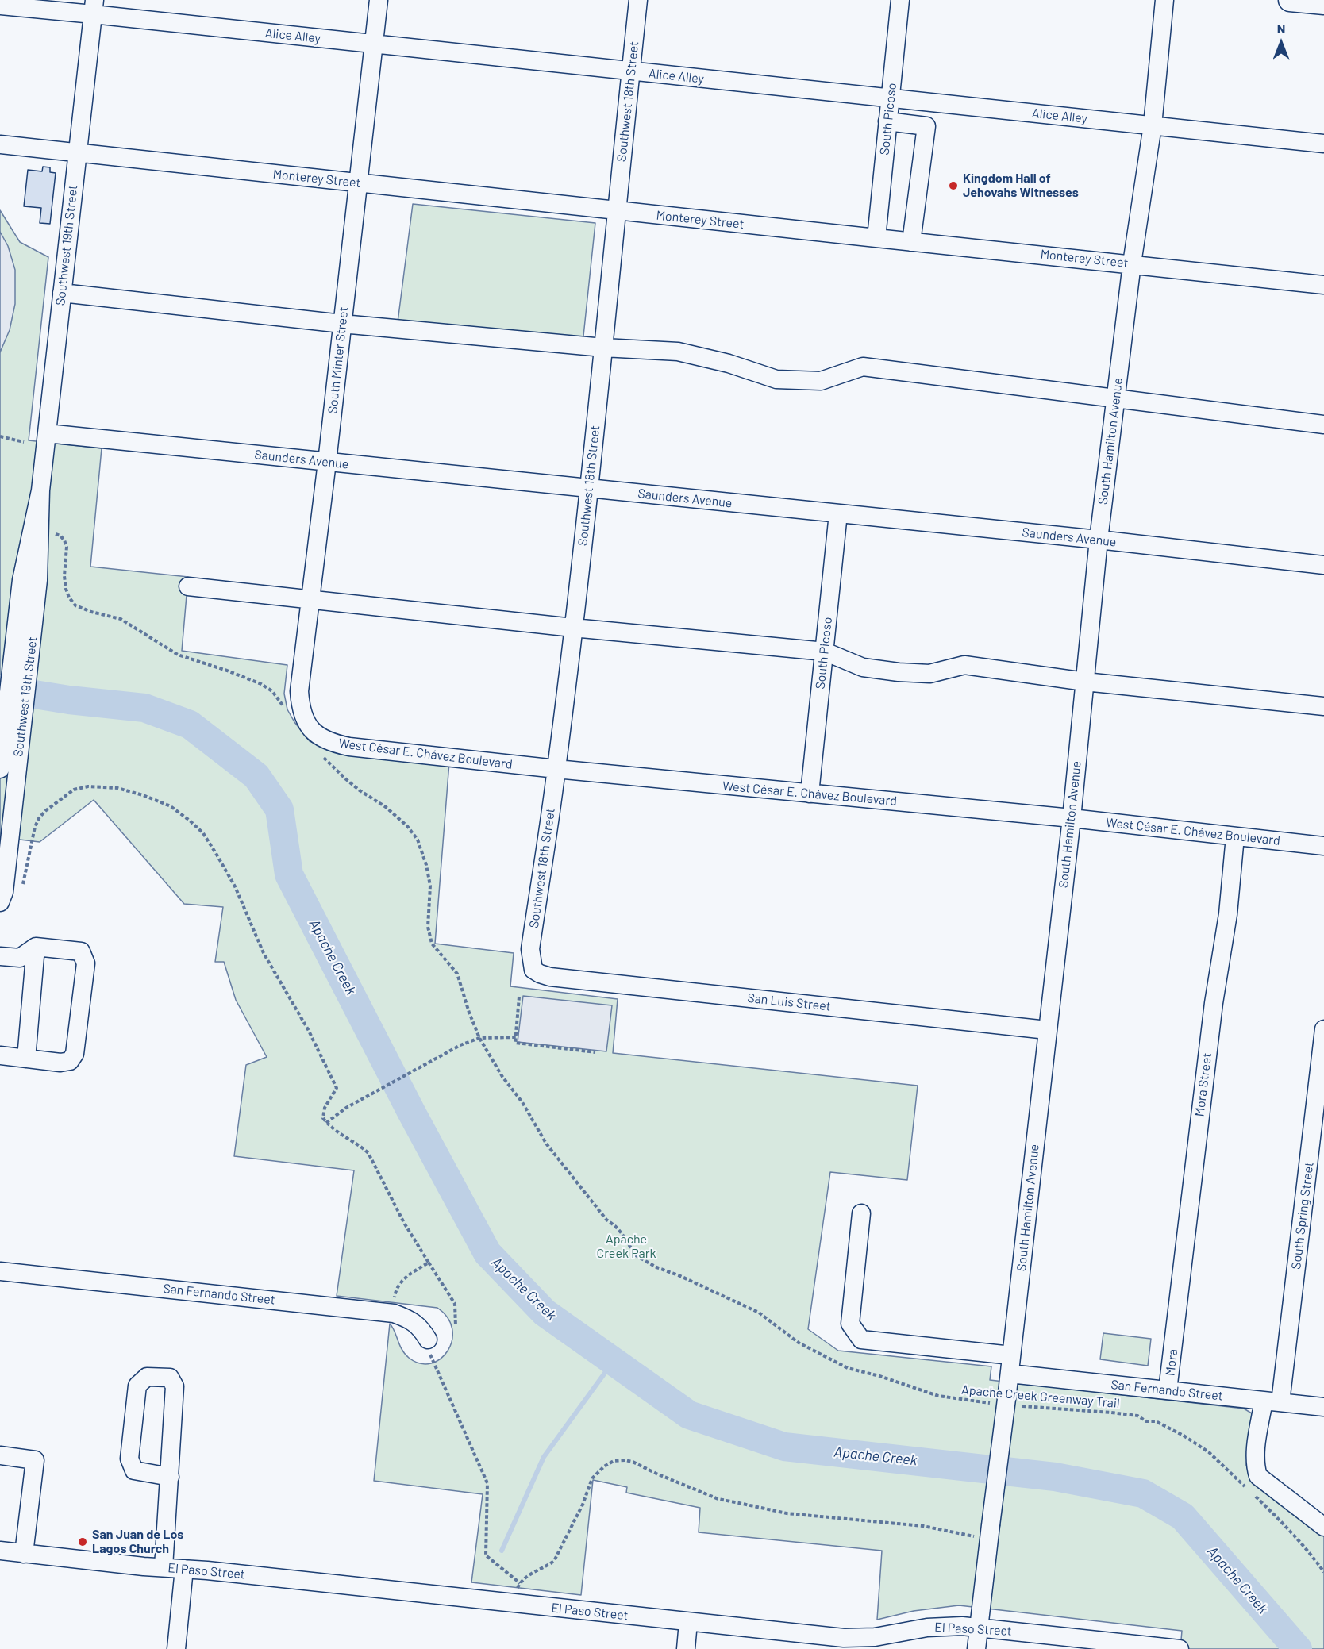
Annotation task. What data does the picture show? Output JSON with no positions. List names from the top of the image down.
{
  "streets": {
    "street": [
      "Alice Alley",
      "Southwest 18th Street",
      "South Picoso",
      "Monterey Street",
      "Southwest 19th Street",
      "South Minter Street",
      "South Hamilton Avenue",
      "Saunders Avenue",
      "West César E. Chávez Boulevard",
      "San Luis Street",
      "Mora Street",
      "South Spring Street",
      "San Fernando Street",
      "Mora",
      "El Paso Street"
    ],
    "path": ["Apache Creek Greenway Trail"]
  },
  "crossings": [
    ["Alice Alley", "Southwest 18th Street"],
    ["Alice Alley", "South Picoso"],
    ["Alice Alley", "Southwest 19th Street"],
    ["Alice Alley", "South Minter Street"],
    ["Alice Alley", "South Hamilton Avenue"],
    ["Southwest 18th Street", "Monterey Street"],
    ["Southwest 18th Street", "Saunders Avenue"],
    ["Southwest 18th Street", "West César E. Chávez Boulevard"],
    ["Southwest 18th Street", "San Luis Street"],
    ["South Picoso", "Monterey Street"],
    ["South Picoso", "Saunders Avenue"],
    ["South Picoso", "West César E. Chávez Boulevard"],
    ["Monterey Street", "Southwest 19th Street"],
    ["Monterey Street", "South Minter Street"],
    ["Monterey Street", "South Hamilton Avenue"],
    ["Southwest 19th Street", "Saunders Avenue"],
    ["South Minter Street", "Saunders Avenue"],
    ["South Minter Street", "West César E. Chávez Boulevard"],
    ["South Hamilton Avenue", "Saunders Avenue"],
    ["South Hamilton Avenue", "West César E. Chávez Boulevard"],
    ["South Hamilton Avenue", "San Luis Street"],
    ["South Hamilton Avenue", "San Fernando Street"],
    ["South Hamilton Avenue", "Apache Creek Greenway Trail"],
    ["South Hamilton Avenue", "El Paso Street"],
    ["West César E. Chávez Boulevard", "Mora Street"],
    ["Mora Street", "Mora"],
    ["South Spring Street", "San Fernando Street"],
    ["San Fernando Street", "Mora"]
  ],
  "water": ["Apache Creek"],
  "parks": ["Apache Creek Park"],
  "places": ["Kingdom Hall of Jehovahs Witnesses", "San Juan de Los Lagos Church"],
  "north": "top"
}
